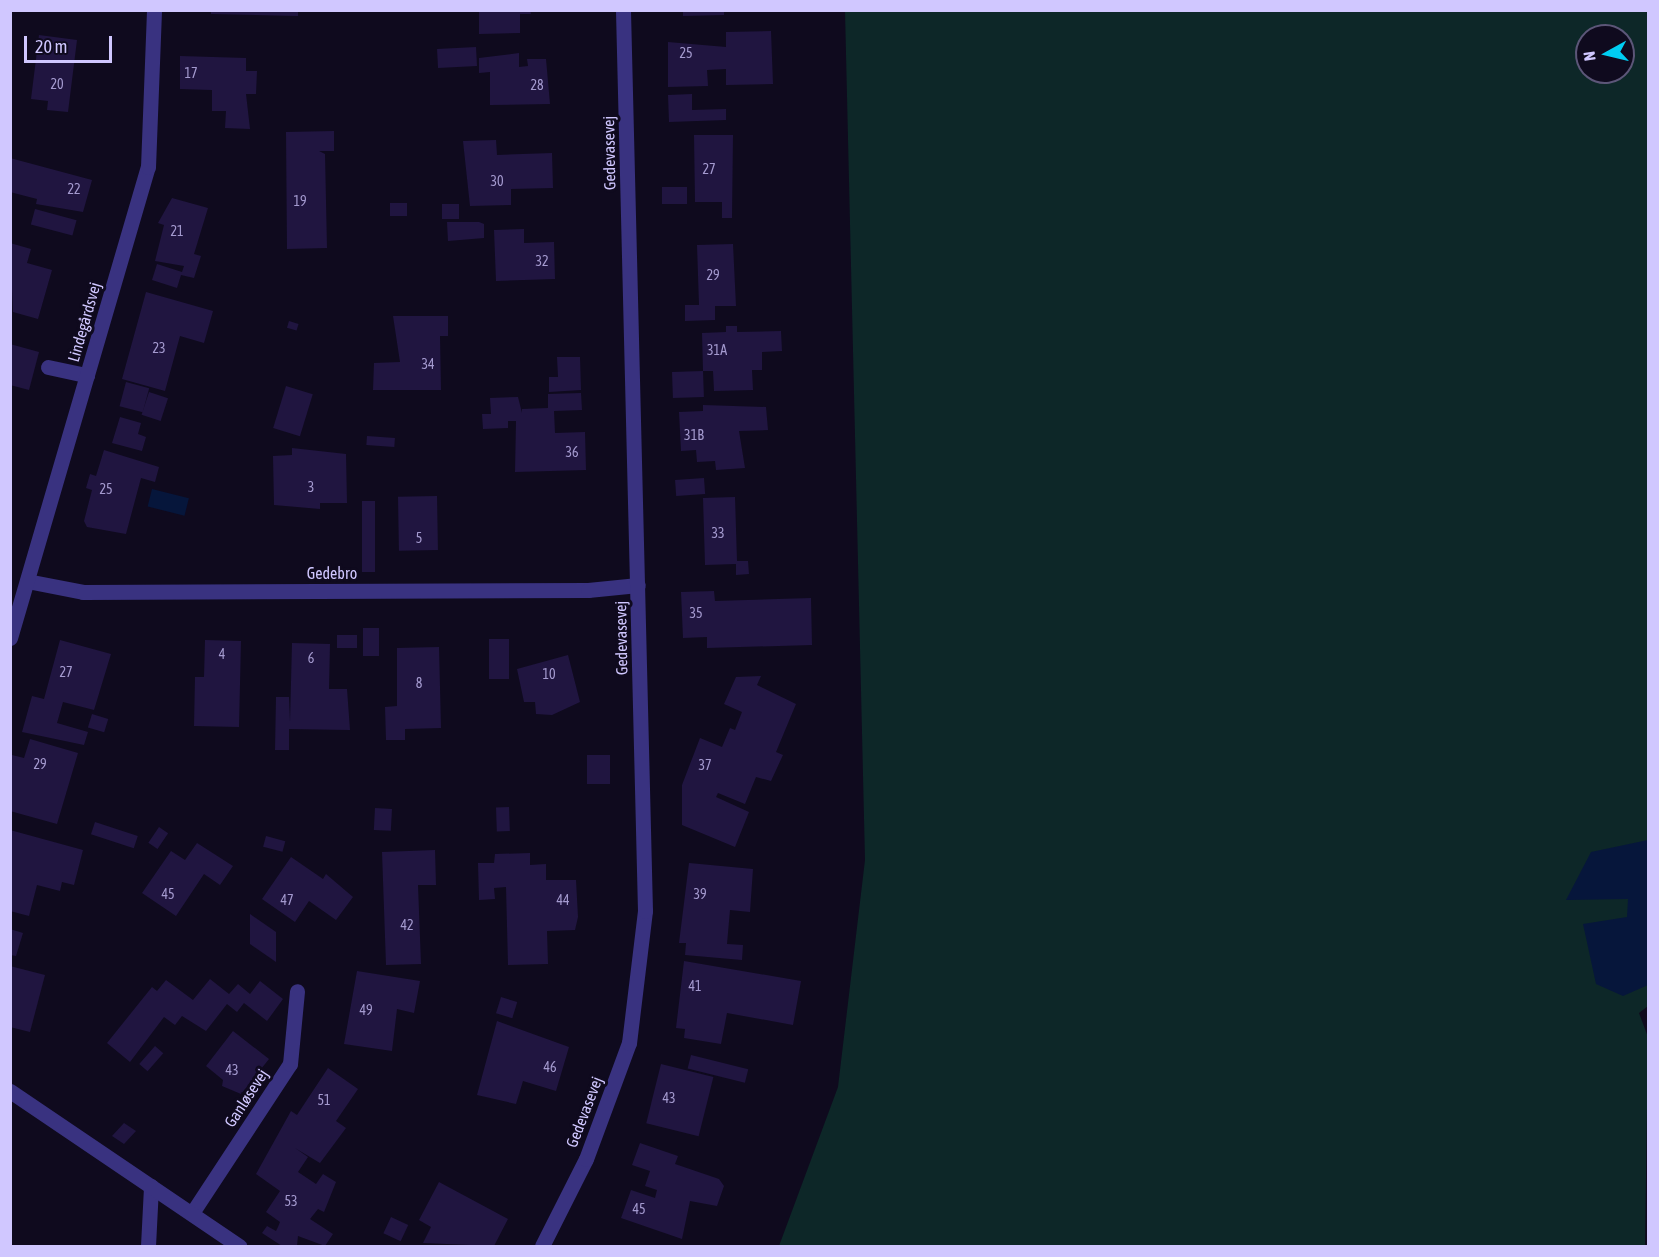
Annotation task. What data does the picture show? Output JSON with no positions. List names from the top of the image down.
{
  "streets": {
    "street": [
      "Gedevasevej",
      "Lindegårdsvej",
      "Gedebro",
      "Ganløsevej"
    ]
  },
  "crossings": [
    ["Gedevasevej", "Gedebro"],
    ["Lindegårdsvej", "Gedebro"]
  ],
  "house_numbers": [
    "25",
    "17",
    "20",
    "28",
    "27",
    "30",
    "22",
    "19",
    "21",
    "32",
    "29",
    "23",
    "31A",
    "34",
    "31B",
    "36",
    "3",
    "25",
    "33",
    "5",
    "35",
    "4",
    "6",
    "27",
    "10",
    "8",
    "29",
    "37",
    "45",
    "39",
    "47",
    "44",
    "42",
    "41",
    "49",
    "46",
    "43",
    "43",
    "51",
    "53",
    "45"
  ],
  "scale_bar": "20 m",
  "north": "left"
}
